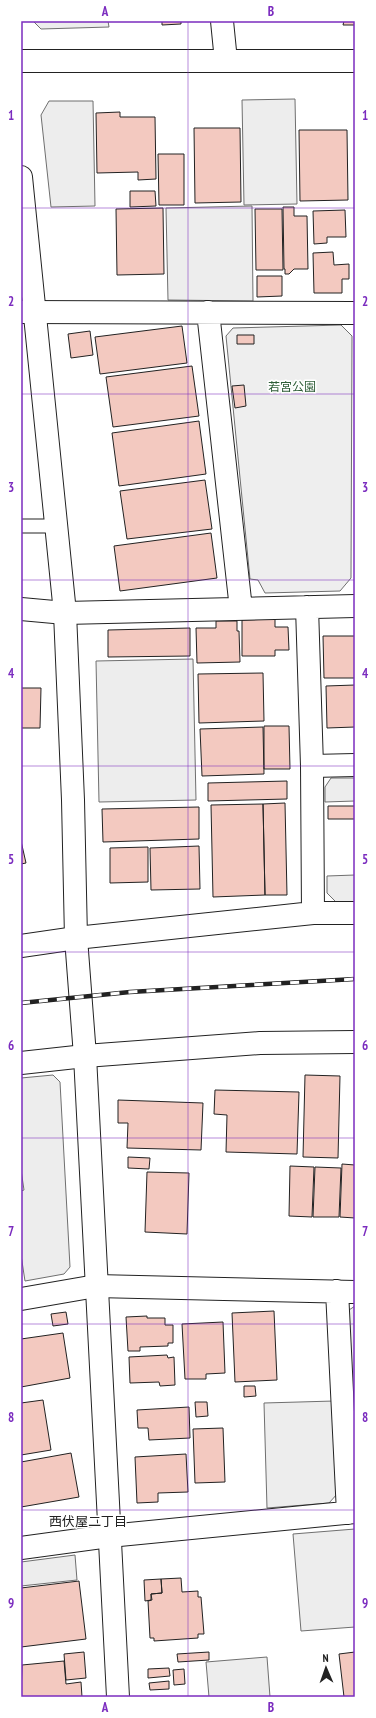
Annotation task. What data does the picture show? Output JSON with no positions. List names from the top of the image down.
{
  "districts": ["西伏屋二丁目"],
  "parks": ["若宮公園"],
  "north": "top",
  "grid": {
    "columns": ["A", "B"],
    "rows": [
      "1",
      "2",
      "3",
      "4",
      "5",
      "6",
      "7",
      "8",
      "9"
    ]
  }
}
